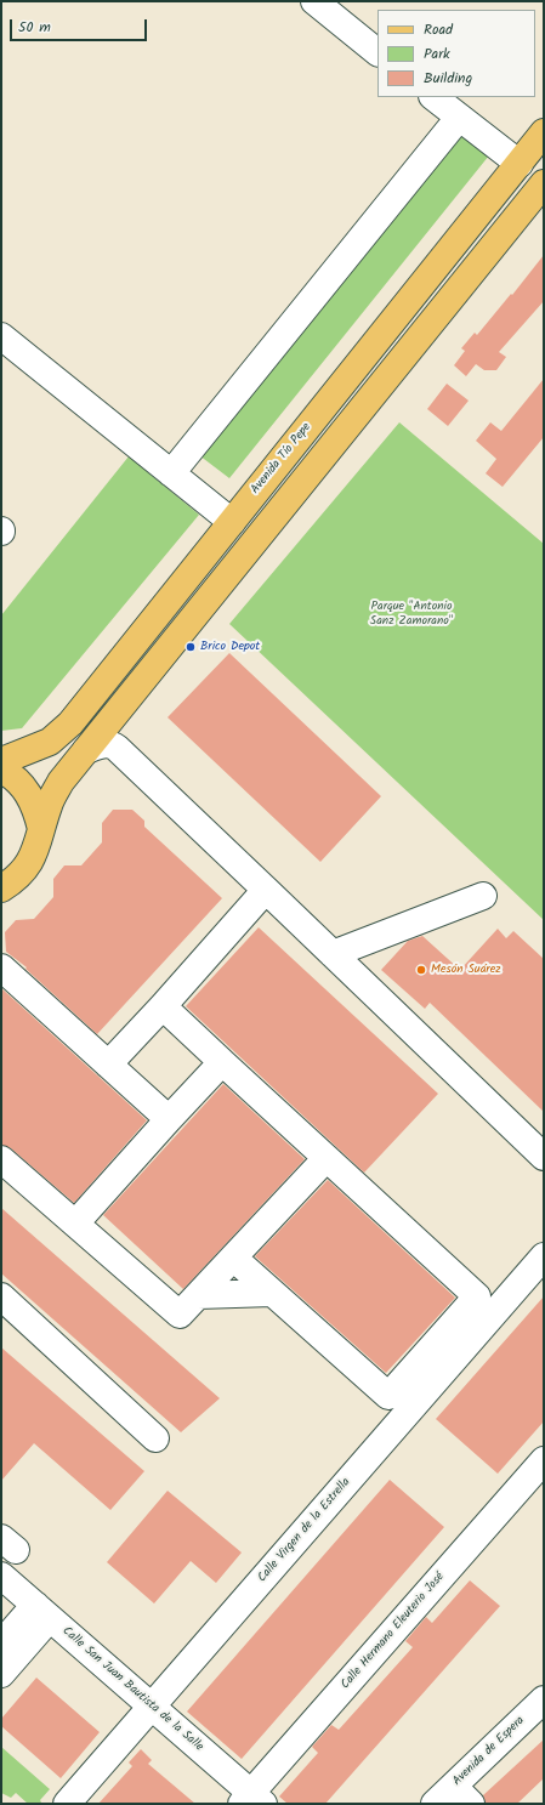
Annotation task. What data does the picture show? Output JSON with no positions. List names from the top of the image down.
{
  "streets": {
    "main road": ["Avenida Tío Pepe"],
    "street": [
      "Calle Virgen de la Estrella",
      "Calle Hermano Eleuterio José",
      "Calle San Juan Bautista de la Salle",
      "Avenida de Espera"
    ]
  },
  "crossings": [
    ["Calle Virgen de la Estrella", "Calle San Juan Bautista de la Salle"],
    ["Calle Hermano Eleuterio José", "Calle San Juan Bautista de la Salle"]
  ],
  "parks": ["Parque \"Antonio Sanz Zamorano\""],
  "places": ["Brico Depot", "Mesón Suárez"],
  "legend": ["Road", "Park", "Building"],
  "scale_bar": "50 m"
}
